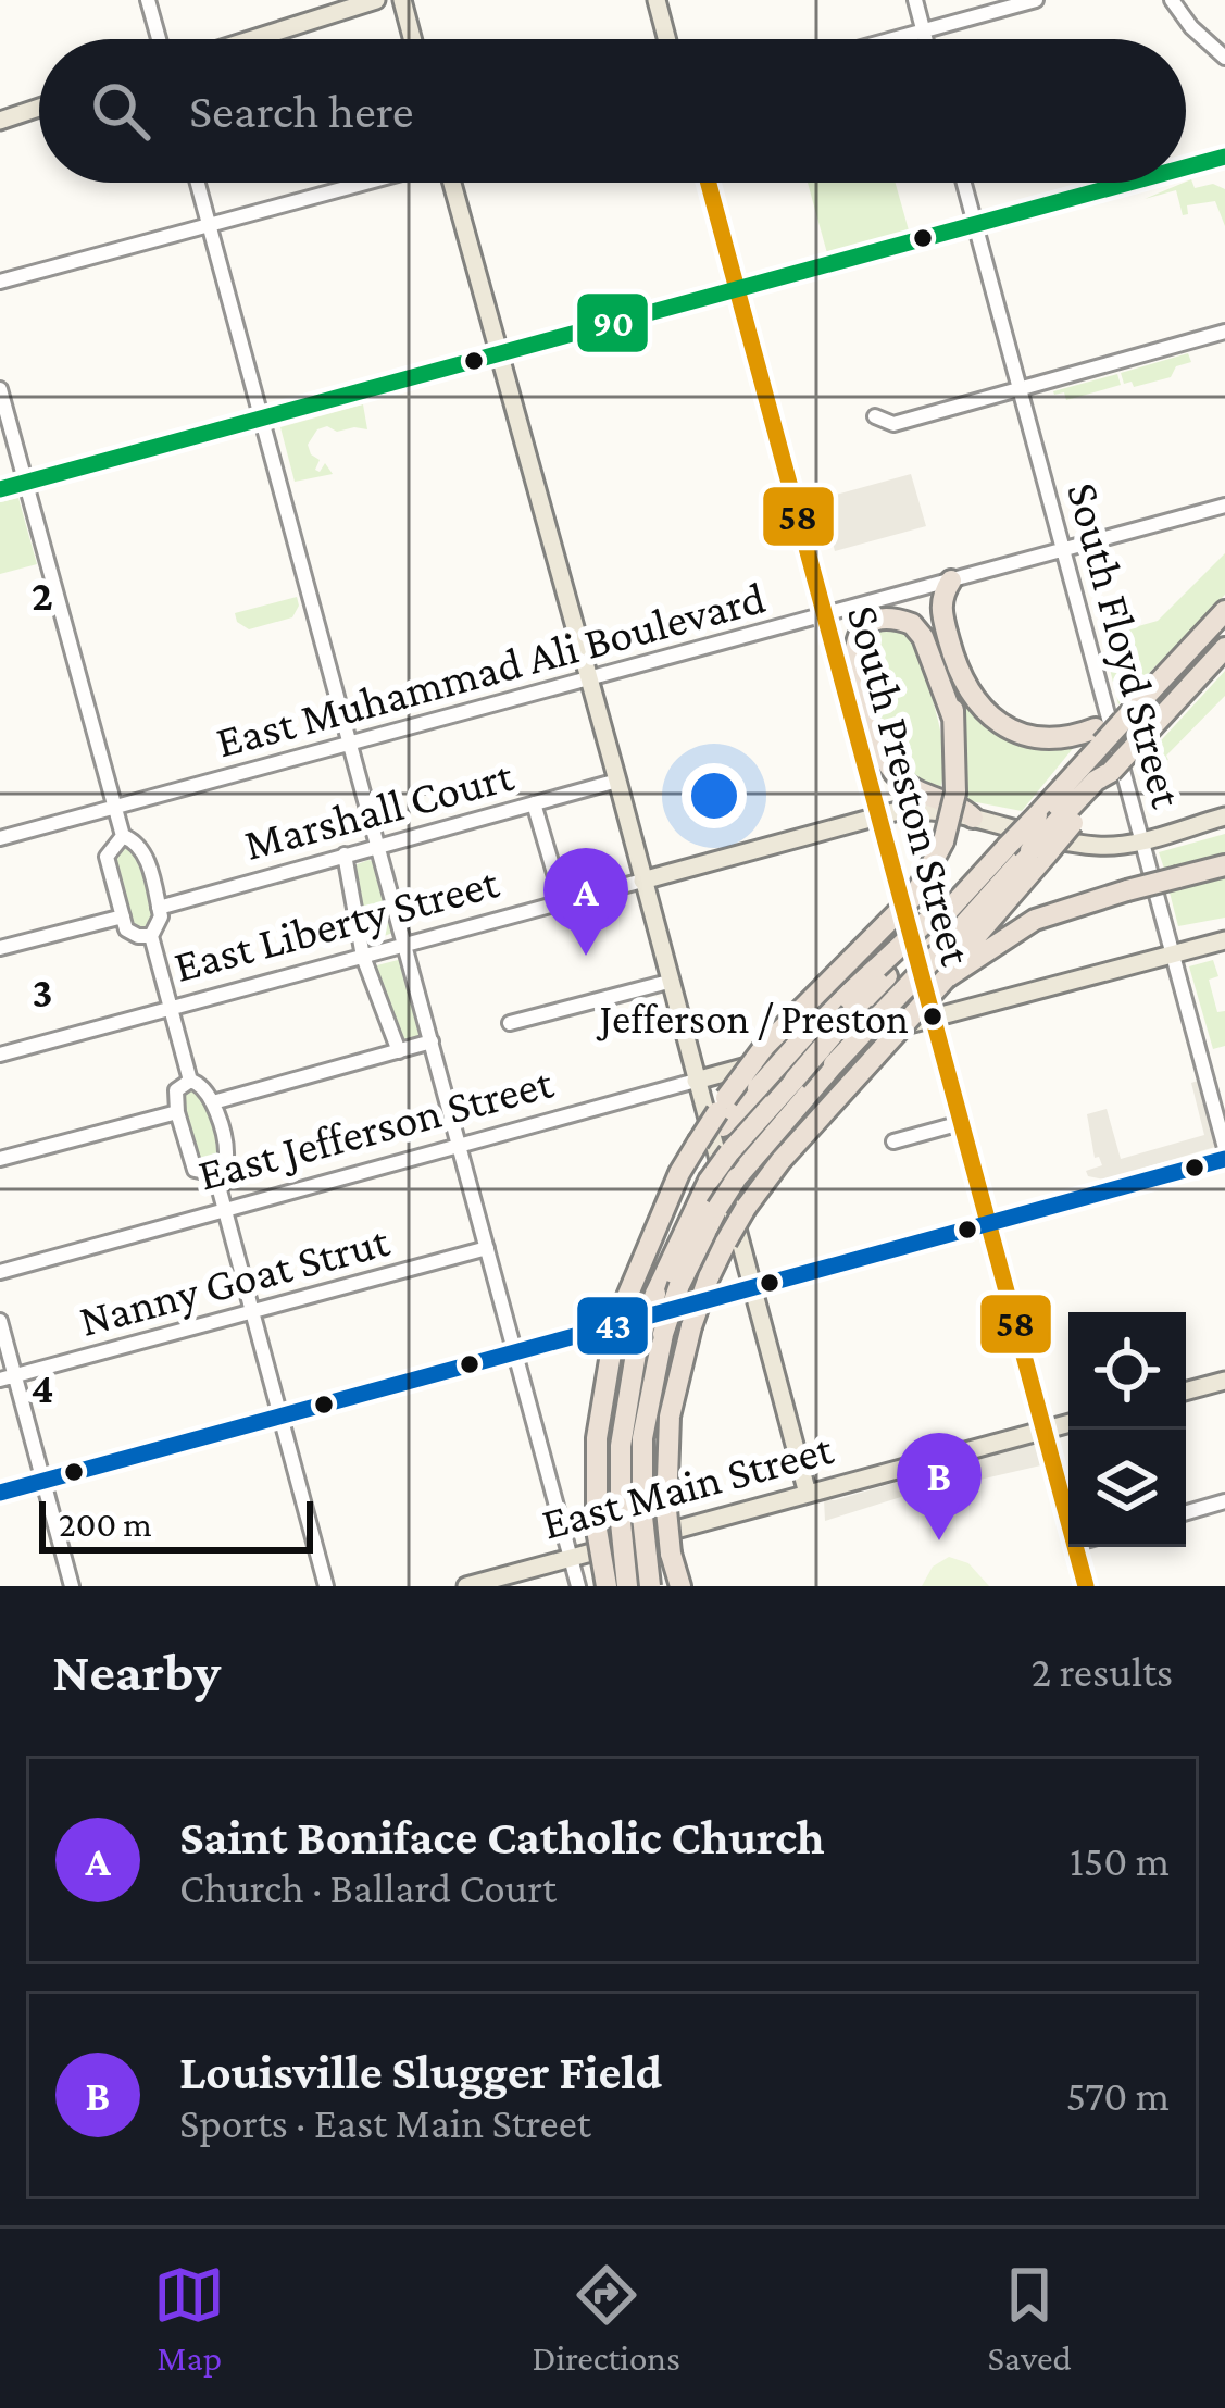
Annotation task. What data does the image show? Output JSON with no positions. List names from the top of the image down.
{
  "streets": {
    "main road": [
      "South Preston Street",
      "East Liberty Street",
      "East Jefferson Street",
      "East Main Street"
    ],
    "street": [
      "South Floyd Street",
      "East Muhammad Ali Boulevard",
      "Marshall Court",
      "Nanny Goat Strut"
    ]
  },
  "crossings": [
    ["South Floyd Street", "East Muhammad Ali Boulevard"],
    ["South Floyd Street", "East Liberty Street"],
    ["South Floyd Street", "East Jefferson Street"],
    ["East Muhammad Ali Boulevard", "South Preston Street"],
    ["South Preston Street", "East Liberty Street"],
    ["South Preston Street", "East Jefferson Street"],
    ["South Preston Street", "East Main Street"]
  ],
  "places": ["Jefferson / Preston"],
  "lines": ["transit line 90", "transit line 58", "transit line 43"],
  "scale_bar": "200 m",
  "page": {
    "search": "Search here",
    "pins": ["A", "B"],
    "scale": "200 m",
    "heading": ["Nearby", "2 results"],
    "list": [
      {
        "mark": "A",
        "name": "Saint Boniface Catholic Church",
        "note": "Church · Ballard Court",
        "value": "150 m"
      },
      {
        "mark": "B",
        "name": "Louisville Slugger Field",
        "note": "Sports · East Main Street",
        "value": "570 m"
      }
    ],
    "nav": ["Map", "Directions", "Saved"]
  },
  "grid": {
    "rows": ["2", "3", "4"]
  }
}
